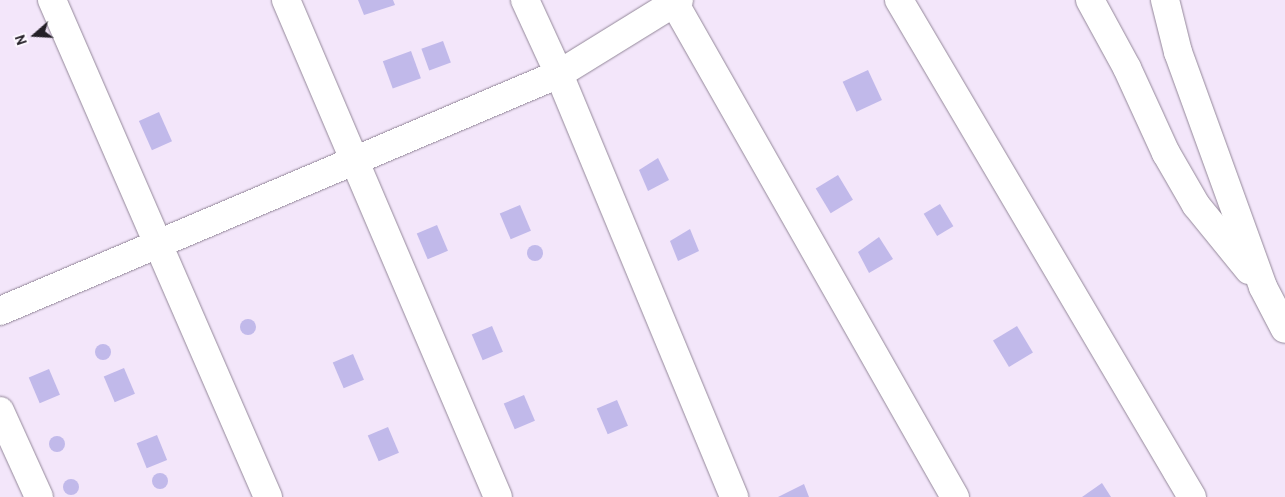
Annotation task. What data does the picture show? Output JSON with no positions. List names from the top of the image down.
{
  "north": "left"
}
